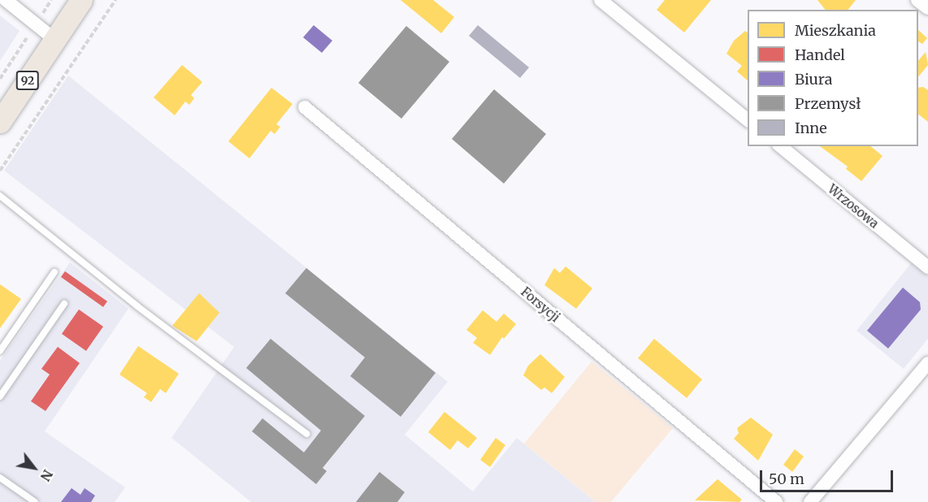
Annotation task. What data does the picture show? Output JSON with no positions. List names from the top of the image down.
{
  "streets": {
    "main road": ["92"],
    "street": ["Wrzosowa", "Forsycji"]
  },
  "legend": [
    "Mieszkania",
    "Handel",
    "Biura",
    "Przemysł",
    "Inne"
  ],
  "scale_bar": "50 m",
  "north": "bottom right"
}
